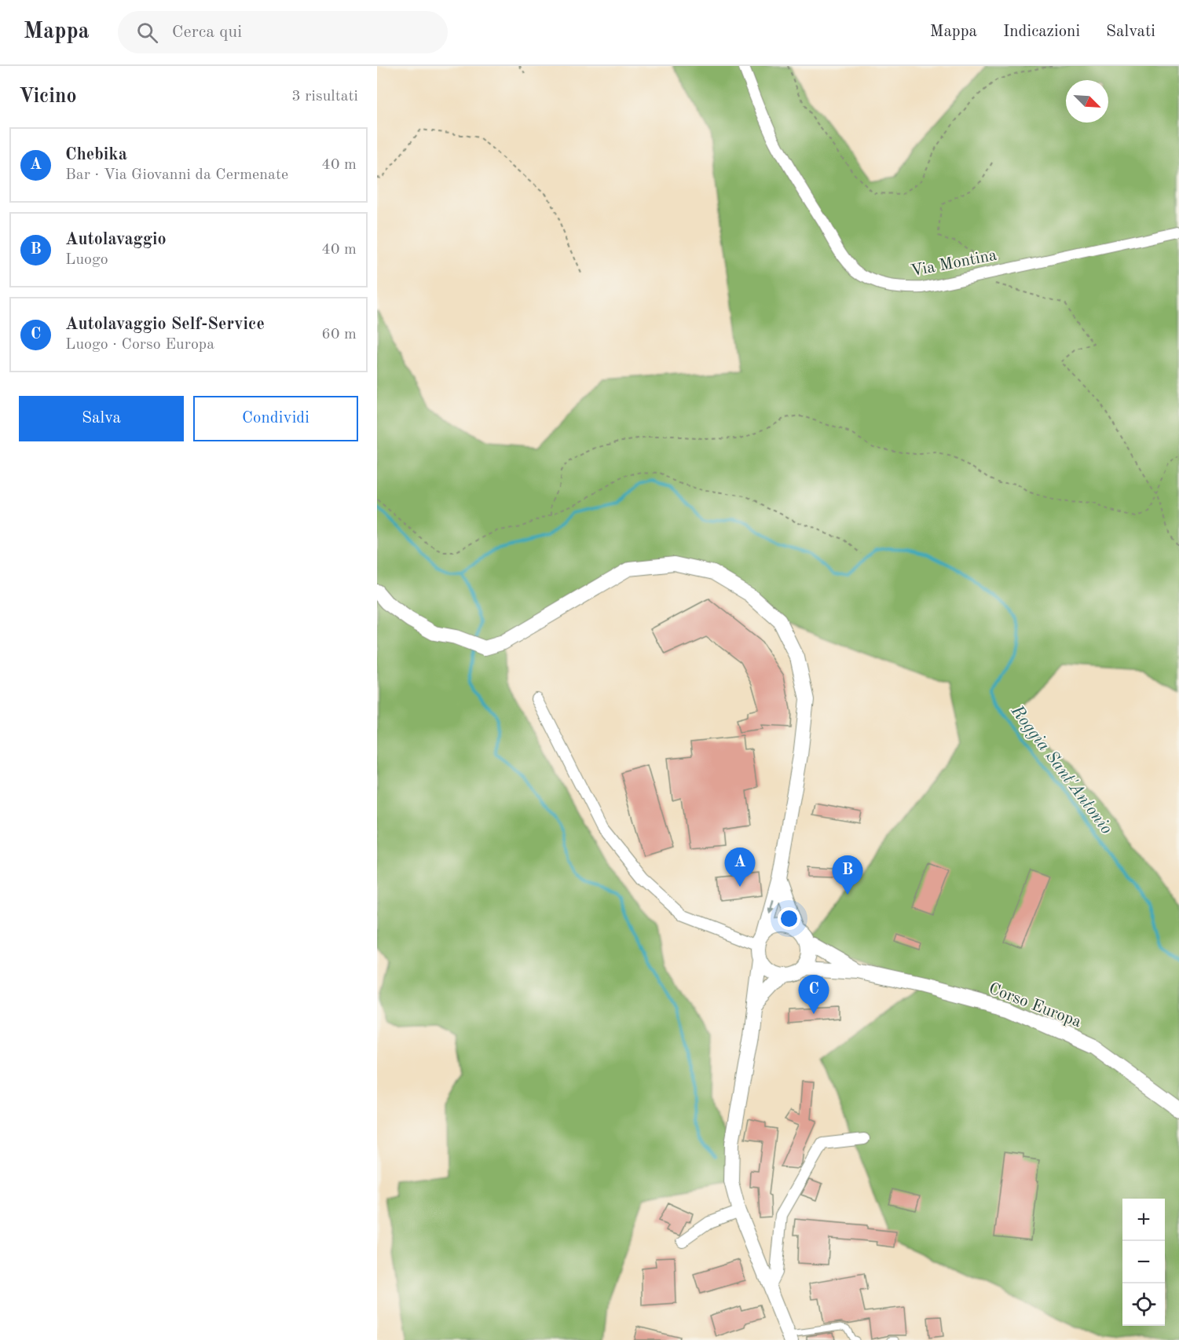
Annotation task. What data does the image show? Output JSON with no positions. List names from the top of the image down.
{
  "streets": {
    "main road": ["Corso Europa"],
    "street": ["Via Montina"]
  },
  "water": ["Roggia Sant'Antonio"],
  "north": "bottom right",
  "page": {
    "header": "Mappa",
    "search": "Cerca qui",
    "nav": ["Mappa", "Indicazioni", "Salvati"],
    "heading": ["Vicino", "3 risultati"],
    "list": [
      {
        "mark": "A",
        "name": "Chebika",
        "note": "Bar · Via Giovanni da Cermenate",
        "value": "40 m"
      },
      {
        "mark": "B",
        "name": "Autolavaggio",
        "note": "Luogo",
        "value": "40 m"
      },
      {
        "mark": "C",
        "name": "Autolavaggio Self-Service",
        "note": "Luogo · Corso Europa",
        "value": "60 m"
      }
    ],
    "buttons": ["Salva", "Condividi"],
    "pins": ["A", "B", "C"],
    "map_buttons": ["+", "−"]
  }
}
